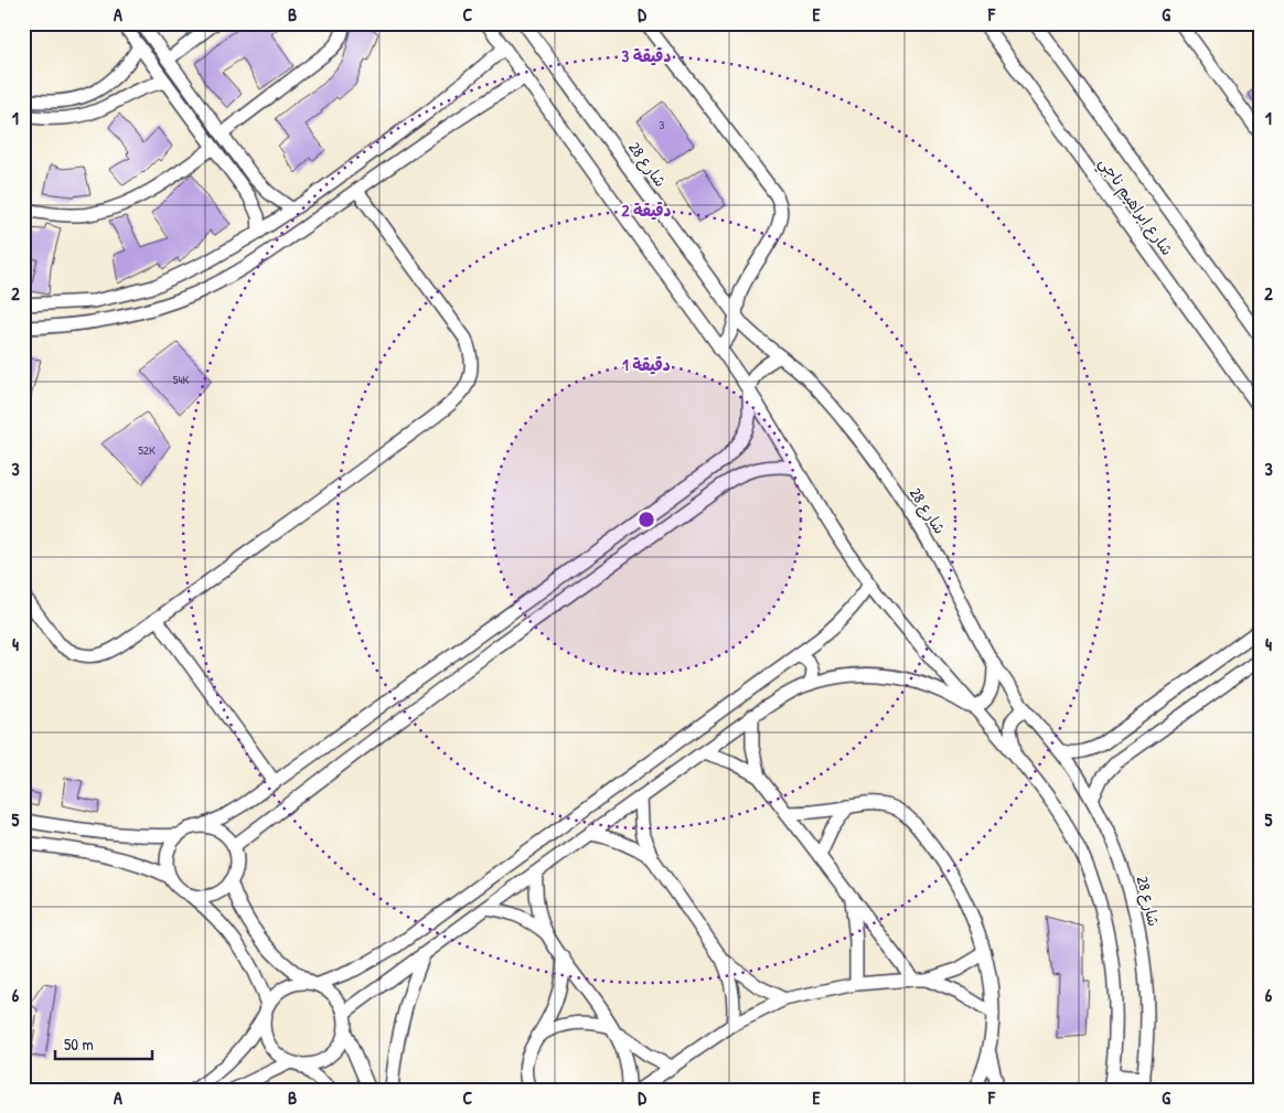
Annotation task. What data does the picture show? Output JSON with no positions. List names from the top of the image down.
{
  "streets": {
    "street": ["شارع 28", "شارع ابراهيم ناجي"]
  },
  "house_numbers": ["3", "54K", "52K"],
  "scale_bar": "50 m",
  "grid": {
    "columns": [
      "A",
      "B",
      "C",
      "D",
      "E",
      "F",
      "G"
    ],
    "rows": [
      "1",
      "2",
      "3",
      "4",
      "5",
      "6"
    ]
  },
  "rings": ["3 دقيقة", "2 دقيقة", "1 دقيقة"]
}
